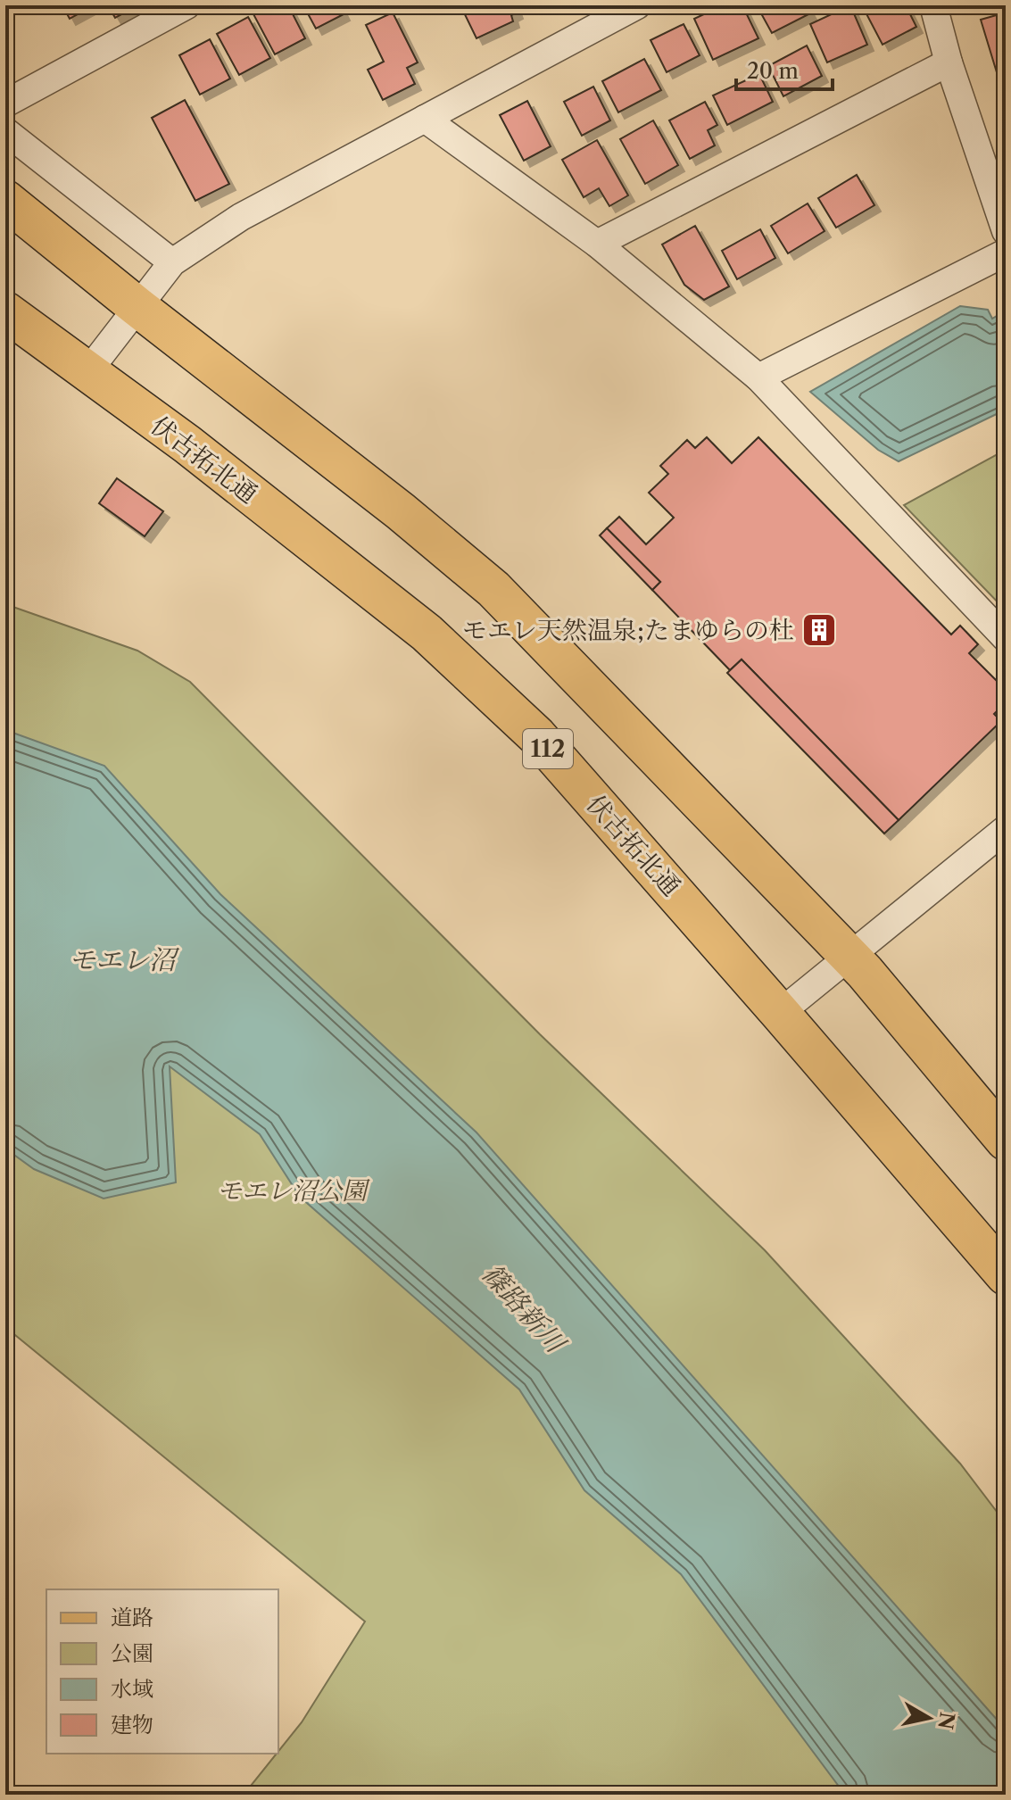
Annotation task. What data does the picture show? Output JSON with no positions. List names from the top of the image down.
{
  "streets": {
    "main road": ["伏古拓北通", "112"]
  },
  "water": ["モエレ沼", "篠路新川"],
  "parks": ["モエレ沼公園"],
  "places": {
    "building": ["モエレ天然温泉;たまゆらの杜"]
  },
  "legend": [
    "道路",
    "公園",
    "水域",
    "建物"
  ],
  "scale_bar": "20 m",
  "north": "right"
}
